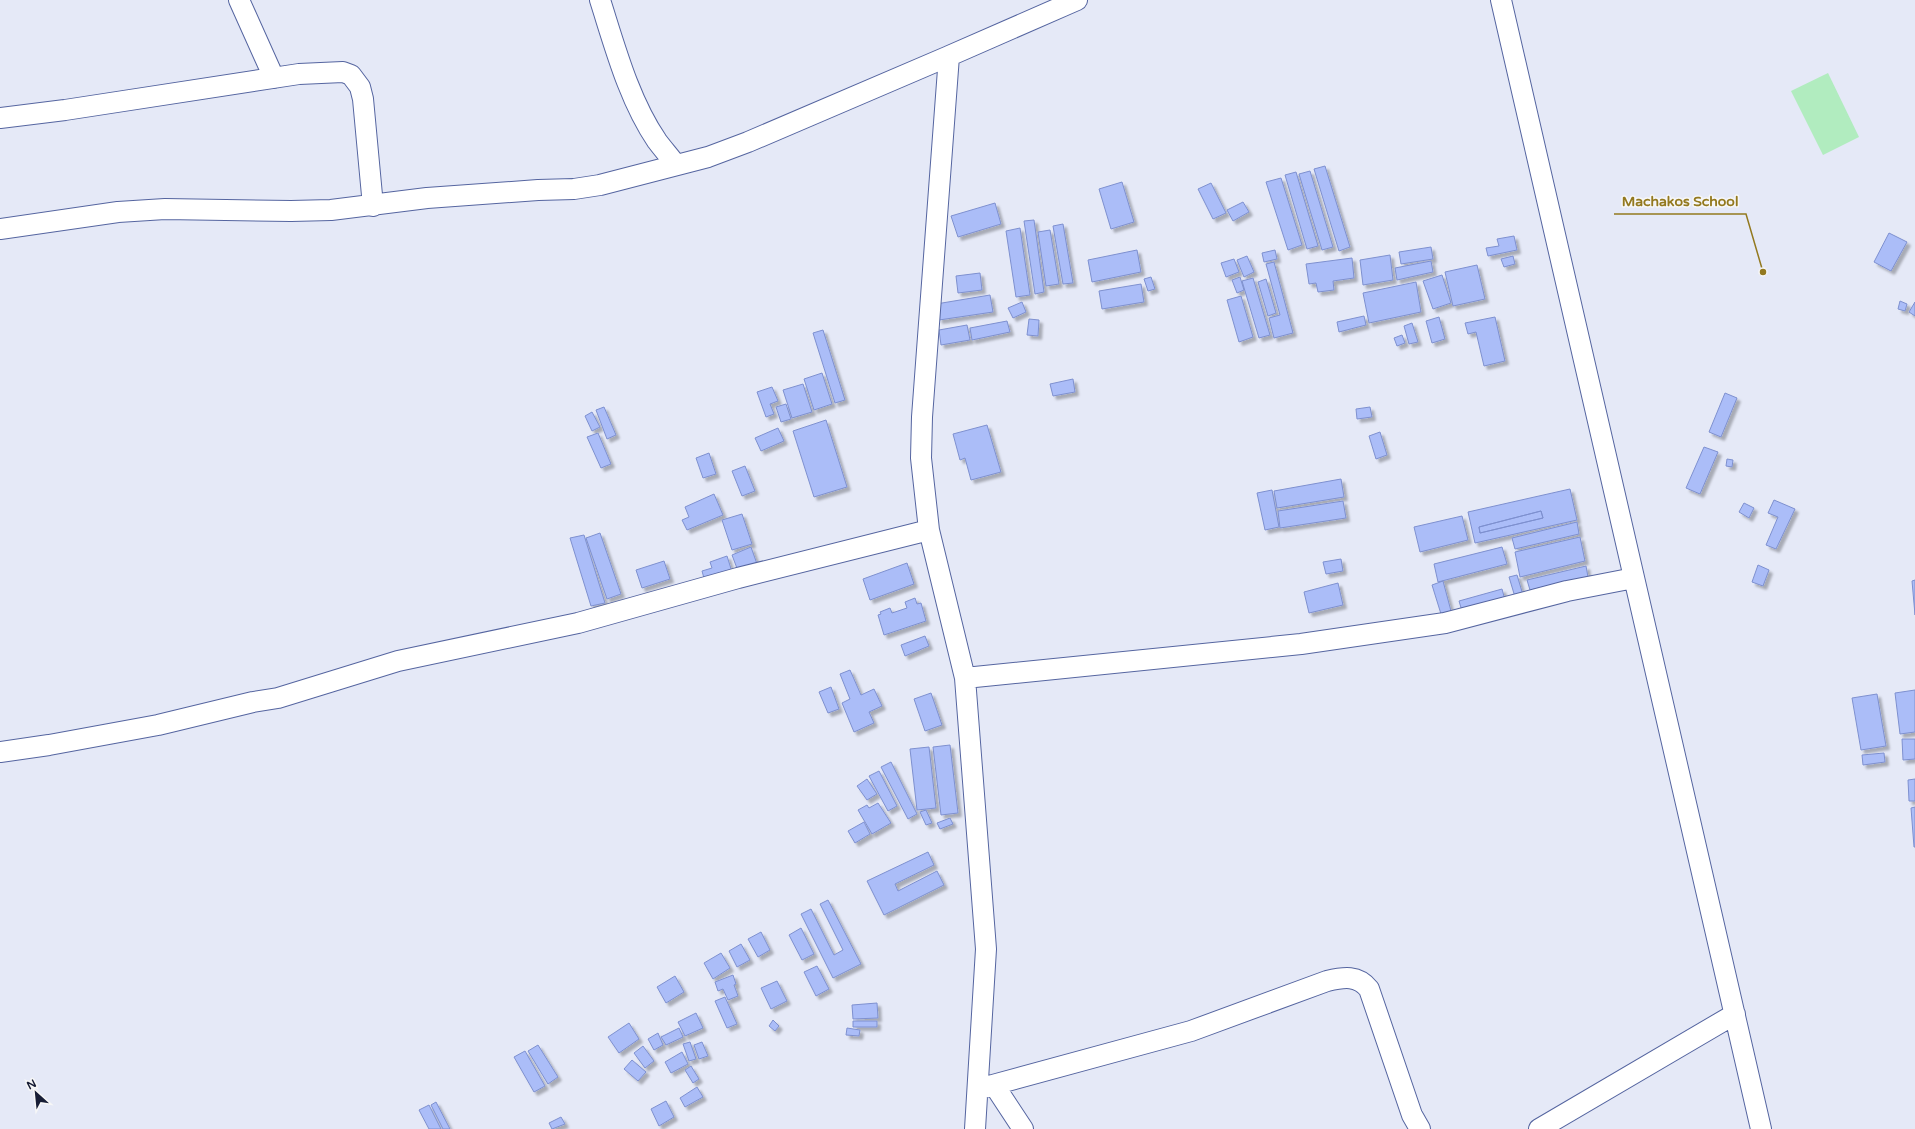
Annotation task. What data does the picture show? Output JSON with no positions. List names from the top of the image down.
{
  "places": ["Machakos School"],
  "north": "top left"
}
